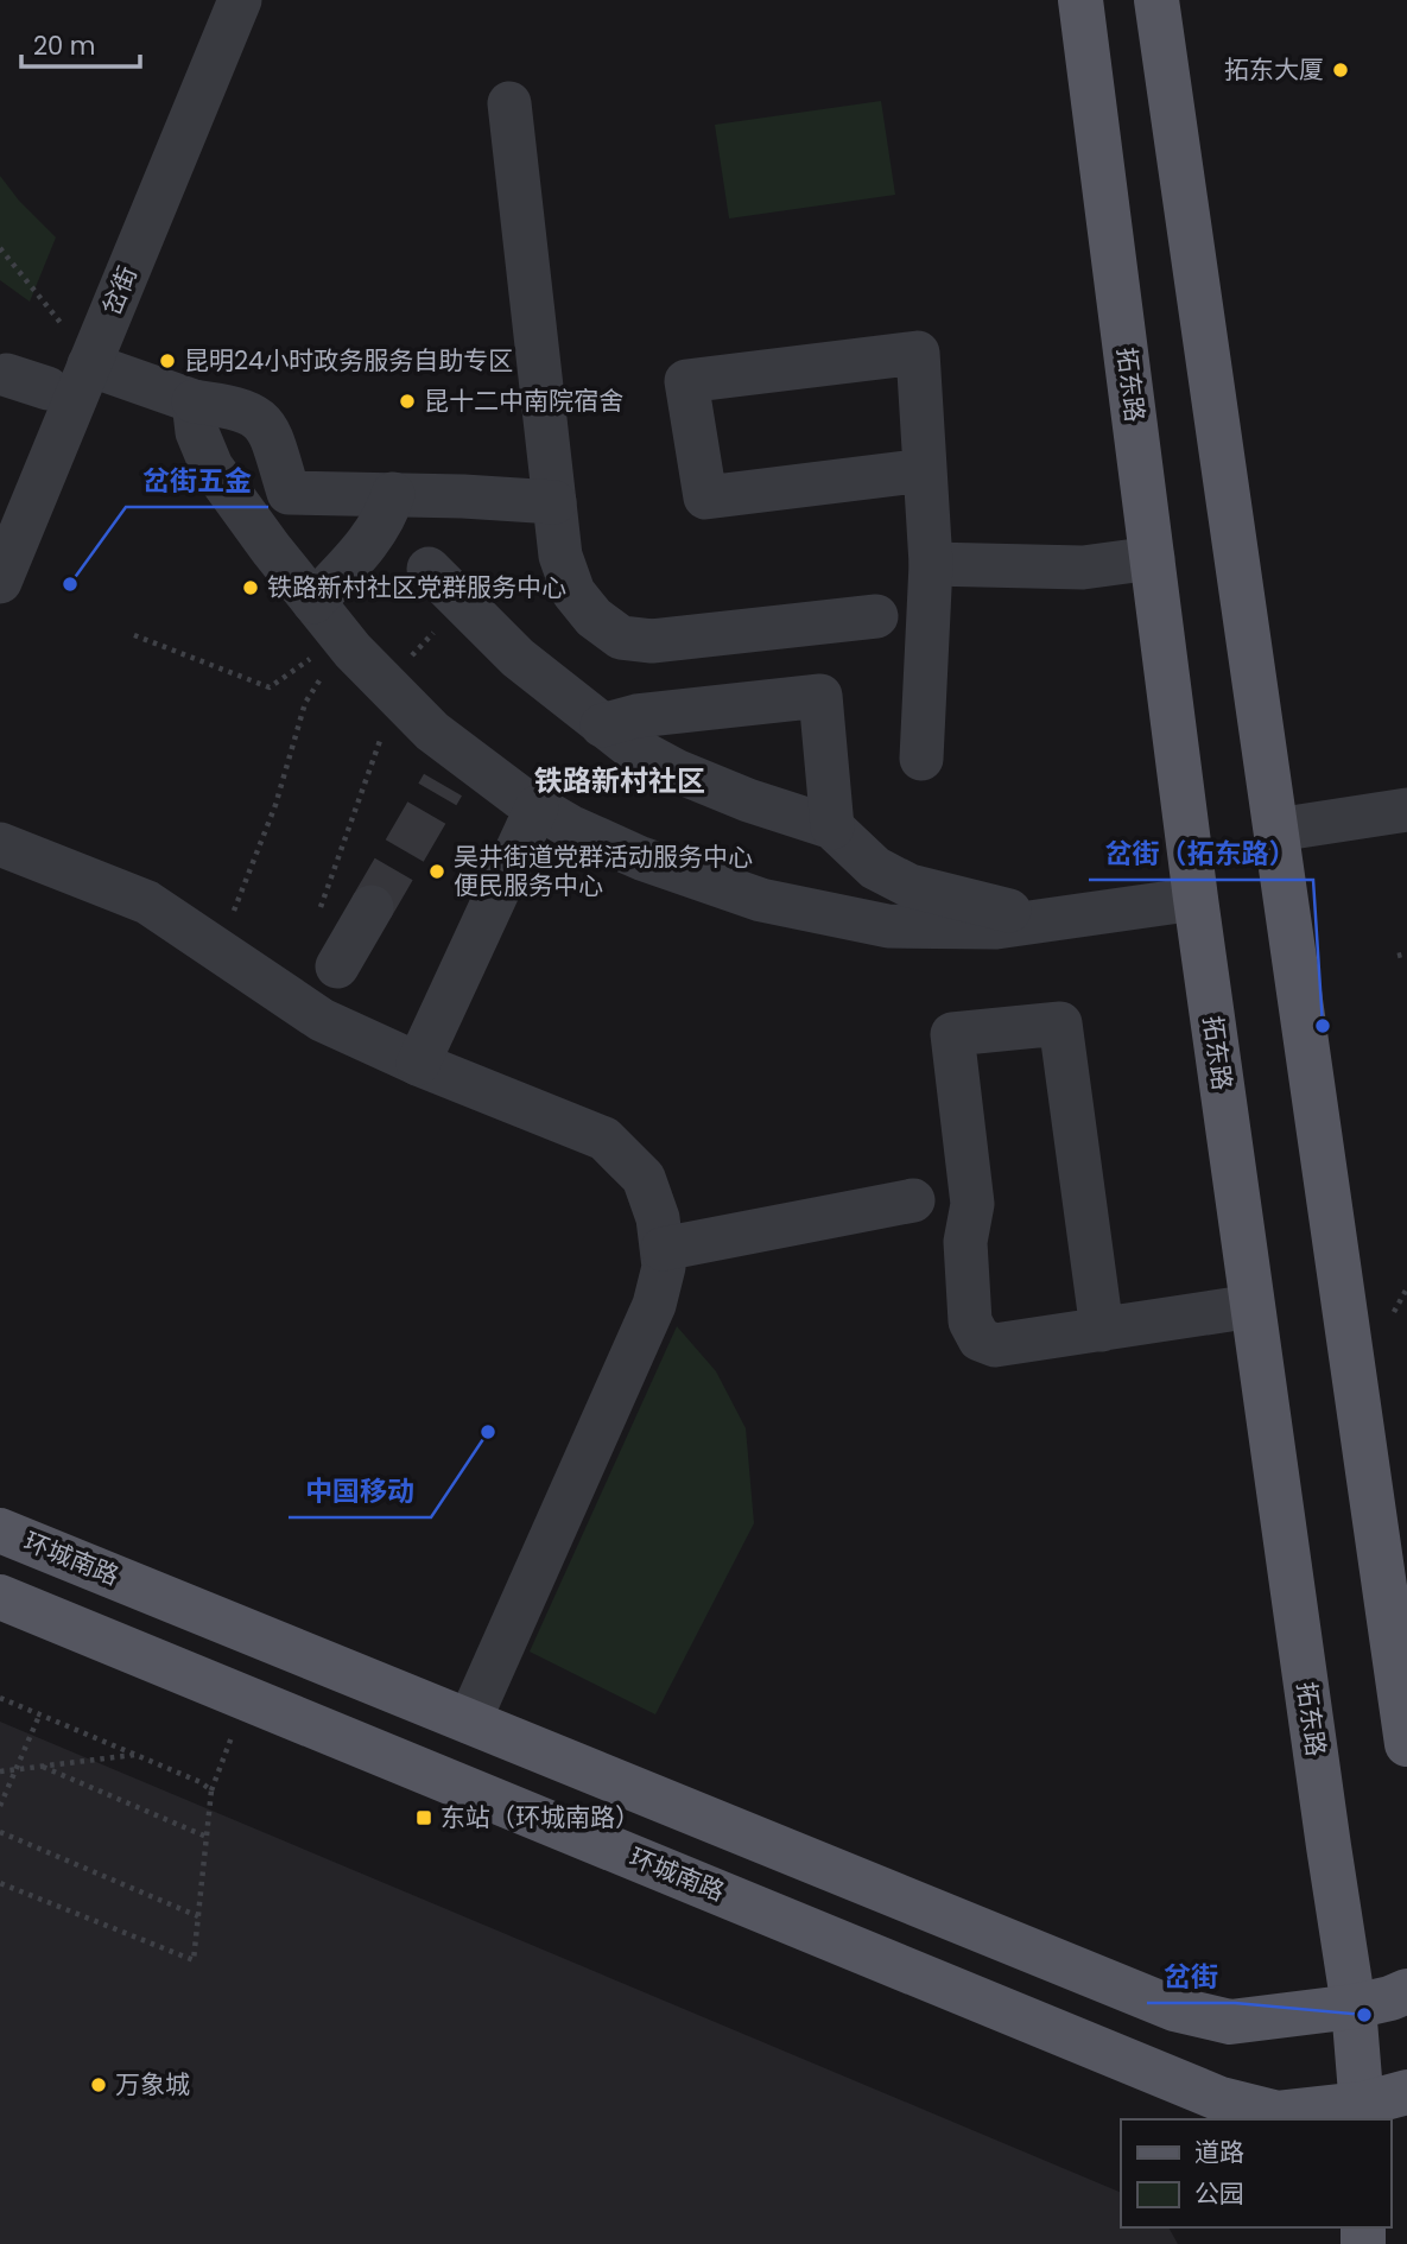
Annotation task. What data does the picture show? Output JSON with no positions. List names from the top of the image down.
{
  "streets": {
    "main road": ["拓东路", "环城南路"],
    "street": ["岔街"]
  },
  "crossings": [
    ["拓东路", "环城南路"]
  ],
  "districts": ["铁路新村社区"],
  "places": {
    "other": [
      "拓东大厦",
      "昆明24小时政务服务自助专区",
      "昆十二中南院宿舍",
      "岔街五金",
      "铁路新村社区党群服务中心",
      "吴井街道党群活动服务中心 便民服务中心",
      "岔街（拓东路）",
      "中国移动",
      "岔街",
      "万象城"
    ],
    "transit": ["东站（环城南路）"]
  },
  "legend": ["道路", "公园"],
  "scale_bar": "20 m"
}
